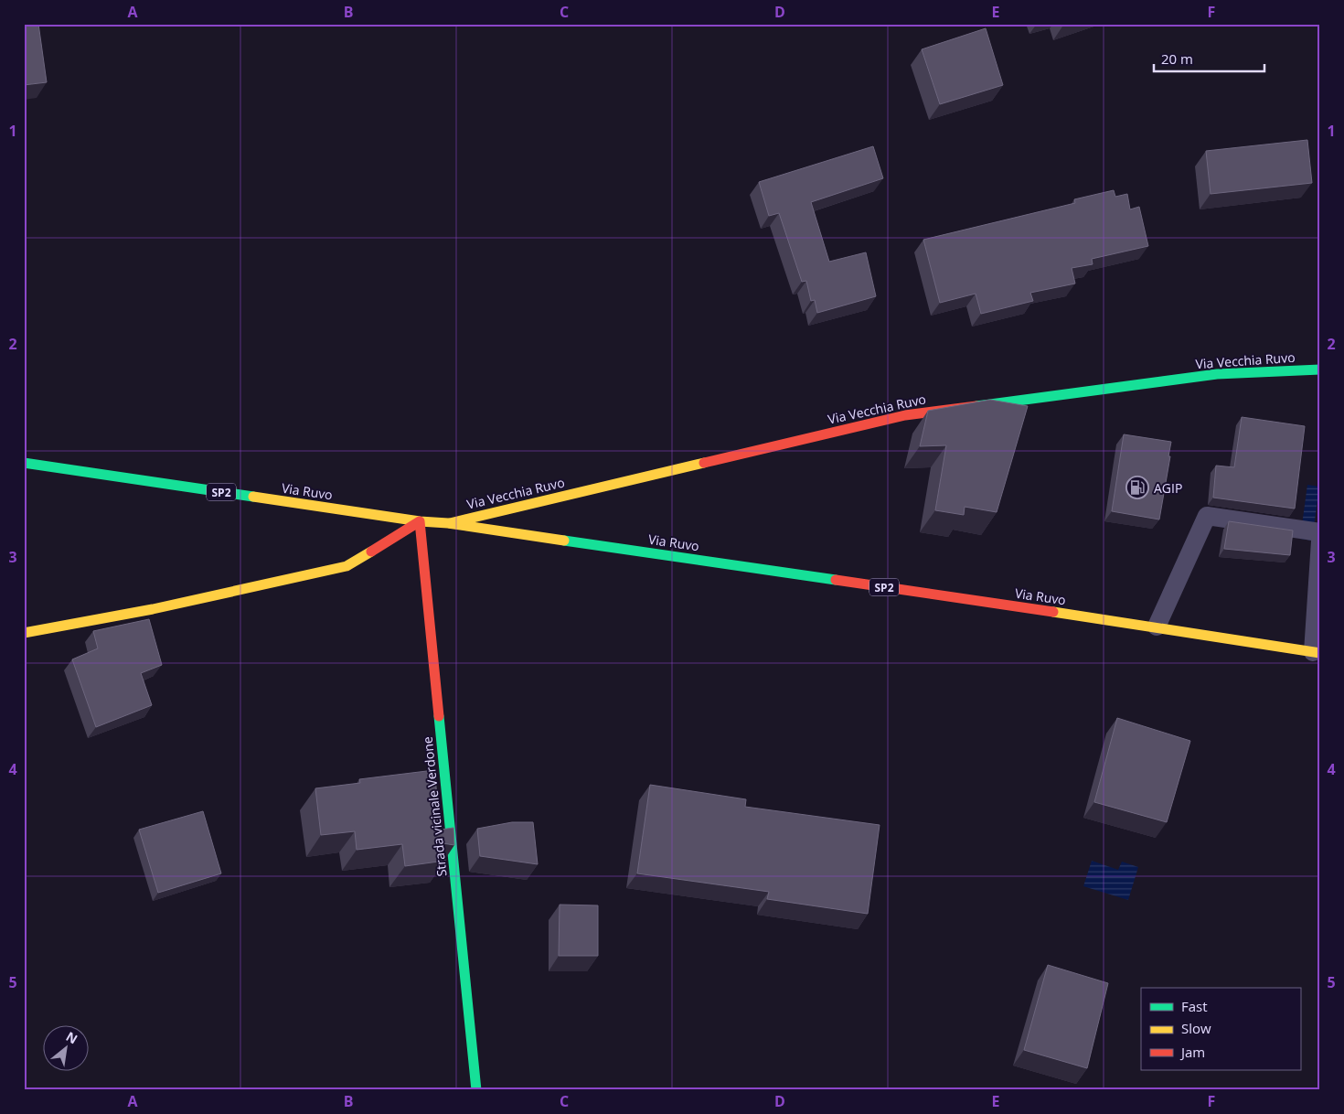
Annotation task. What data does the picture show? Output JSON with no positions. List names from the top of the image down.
{
  "streets": {
    "street": [
      "Via Vecchia Ruvo",
      "Via Ruvo",
      "SP2",
      "Strada vicinale Verdone"
    ]
  },
  "crossings": [
    ["Via Vecchia Ruvo", "Via Ruvo"],
    ["Via Ruvo", "Strada vicinale Verdone"]
  ],
  "places": {
    "fuel station": ["AGIP"]
  },
  "legend": ["Fast", "Slow", "Jam"],
  "scale_bar": "20 m",
  "north": "top right",
  "grid": {
    "columns": [
      "A",
      "B",
      "C",
      "D",
      "E",
      "F"
    ],
    "rows": [
      "1",
      "2",
      "3",
      "4",
      "5"
    ]
  }
}
